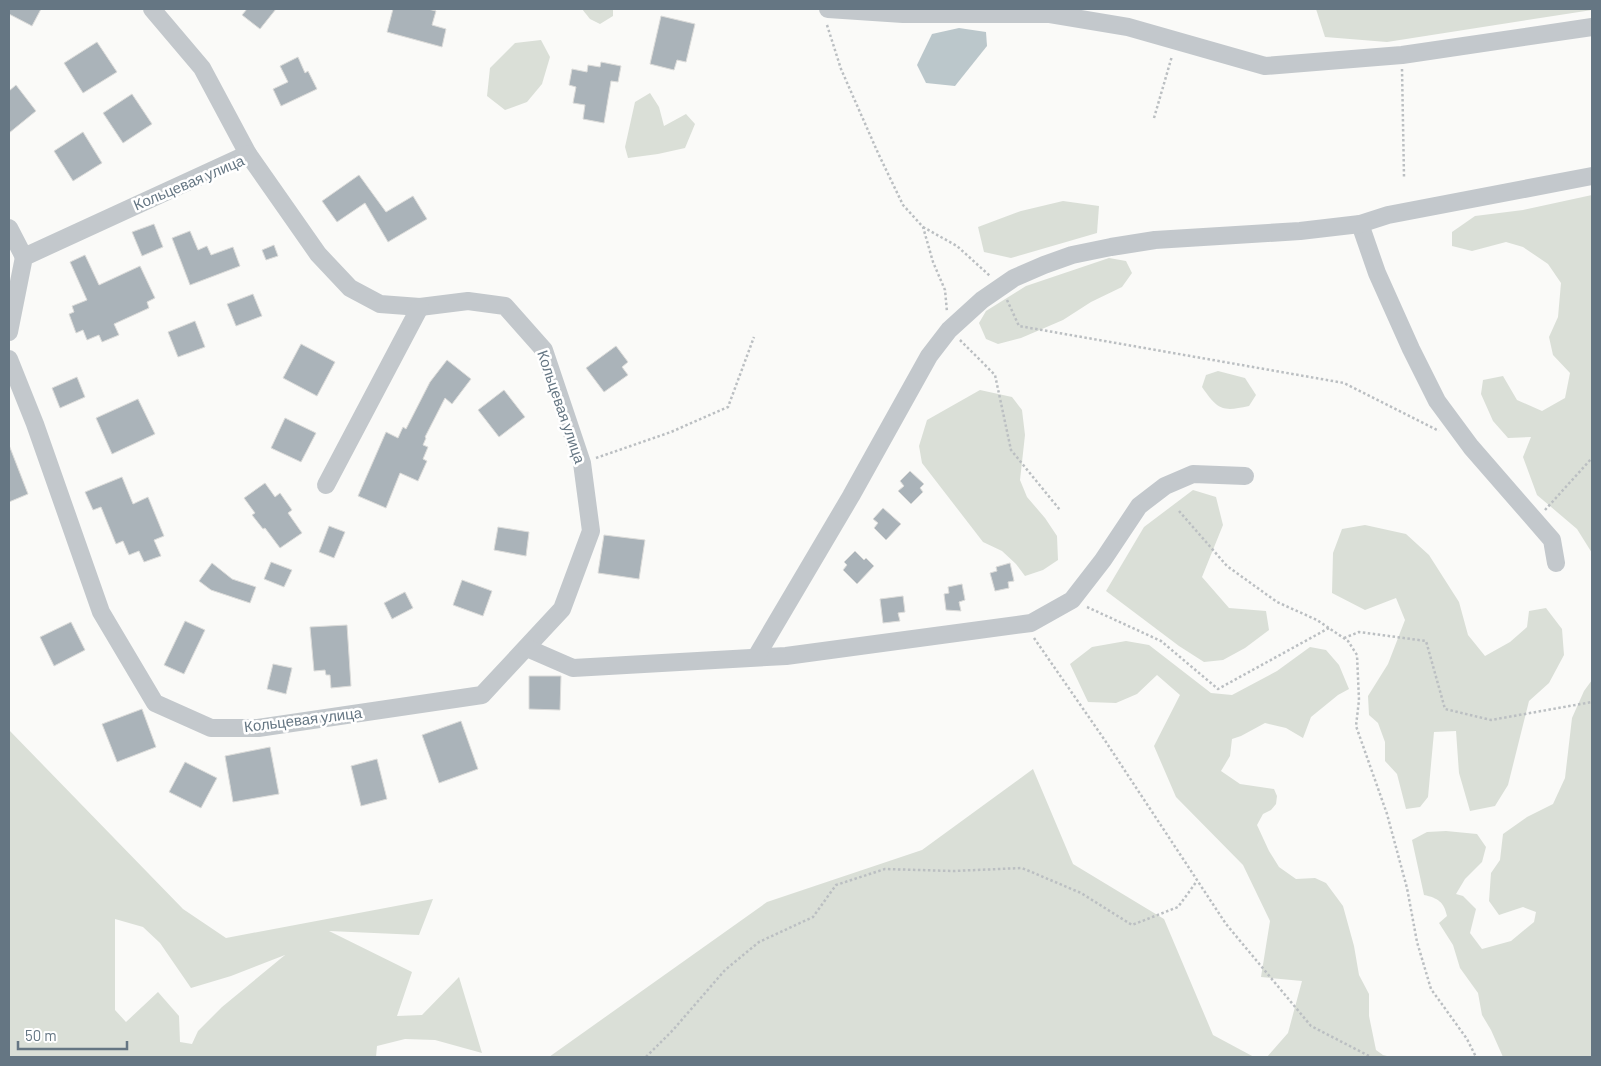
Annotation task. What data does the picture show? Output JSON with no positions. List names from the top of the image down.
{
  "streets": {
    "street": ["Кольцевая улица"]
  },
  "scale_bar": "50 m"
}
